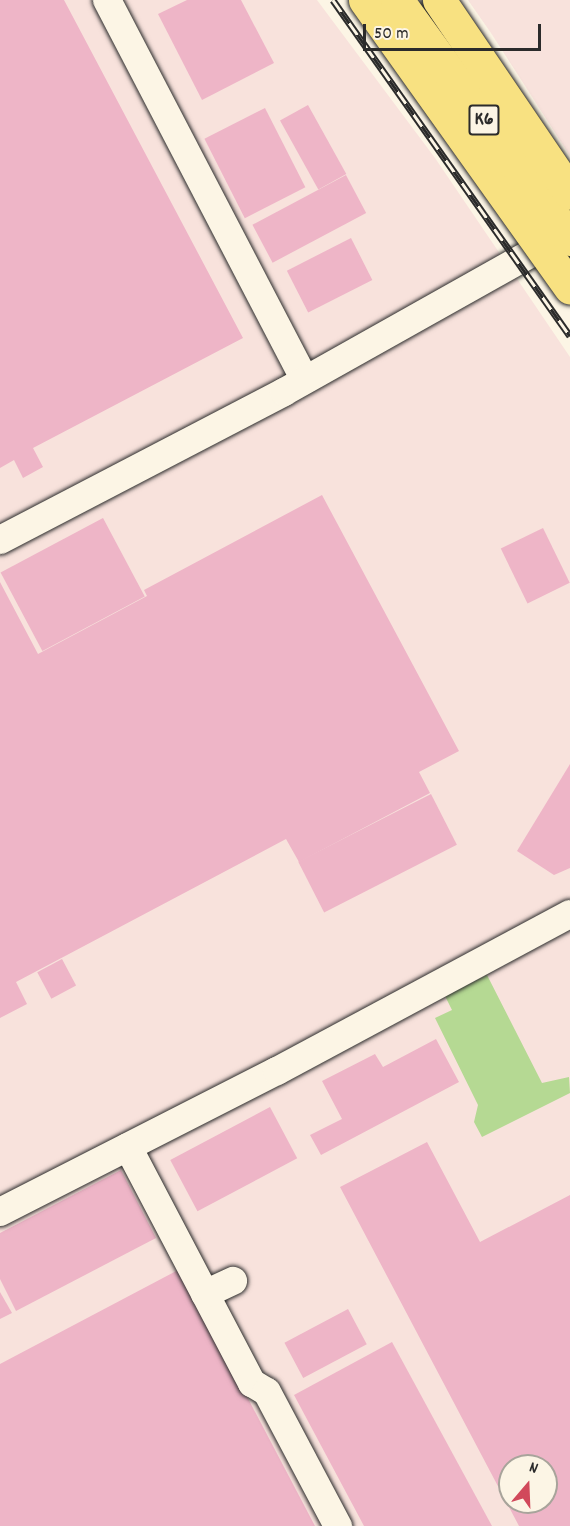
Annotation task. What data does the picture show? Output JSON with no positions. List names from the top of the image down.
{
  "streets": {
    "highway": ["K6"]
  },
  "scale_bar": "50 m",
  "north": "top"
}
